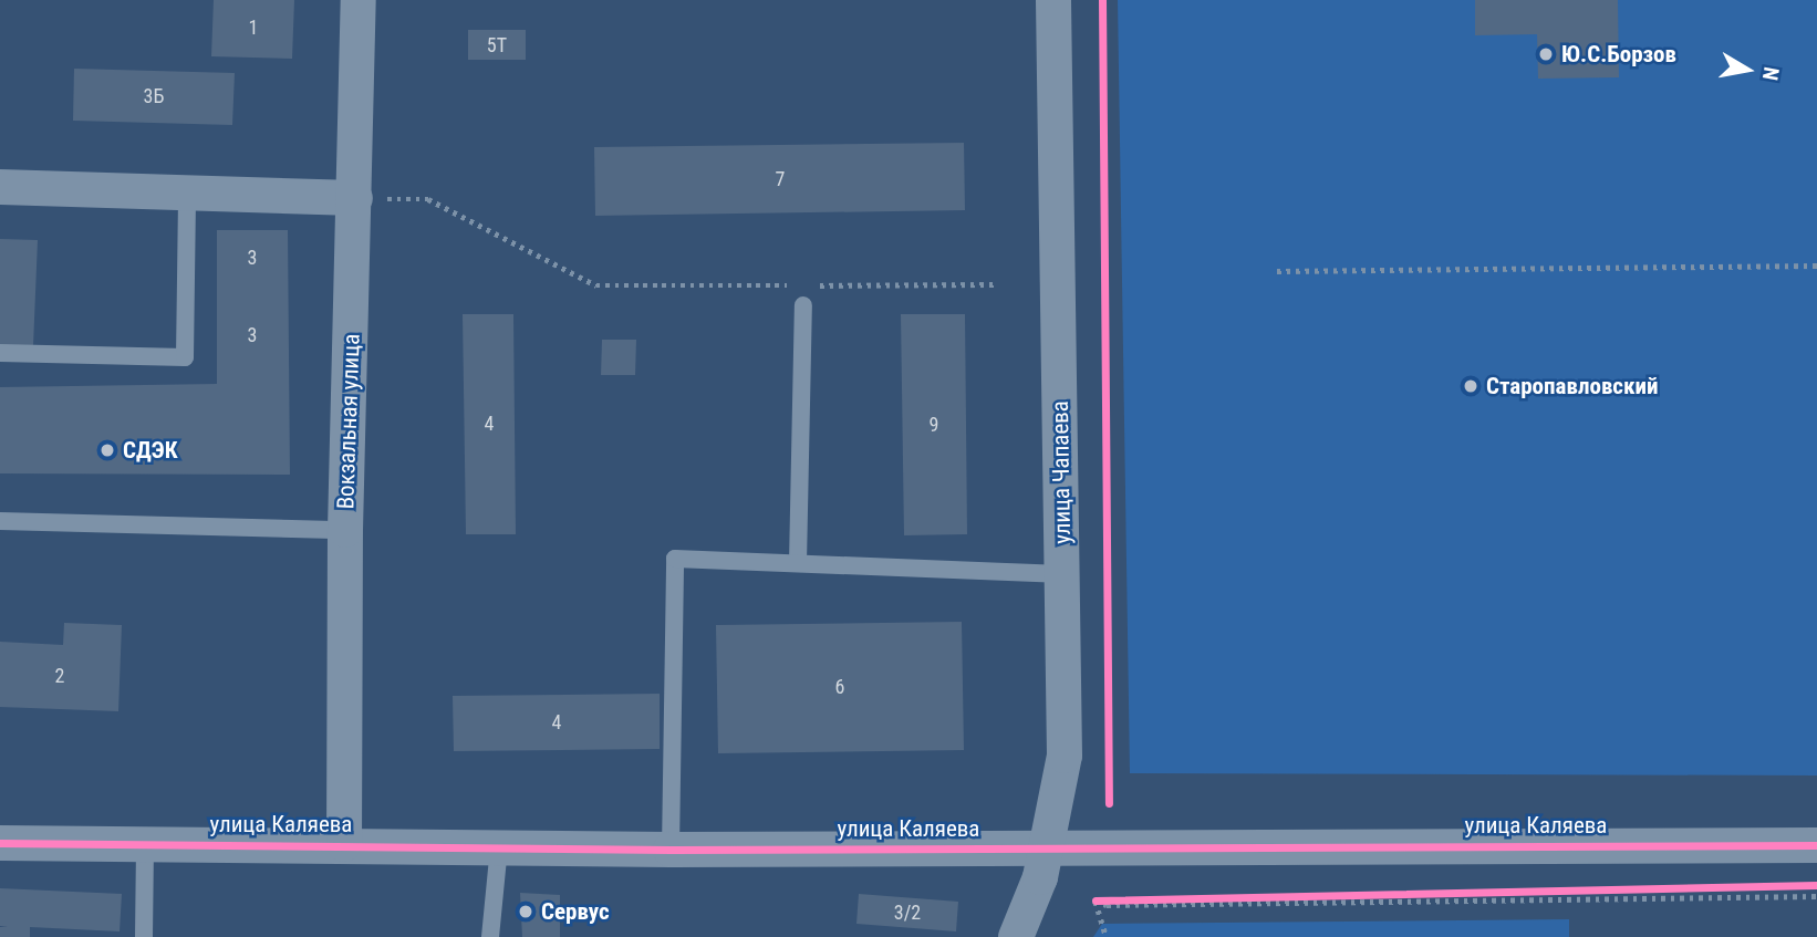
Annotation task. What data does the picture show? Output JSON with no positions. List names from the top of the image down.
{
  "streets": {
    "street": ["Вокзальная улица", "улица Чапаева", "улица Каляева"]
  },
  "crossings": [
    ["Вокзальная улица", "улица Каляева"],
    ["улица Чапаева", "улица Каляева"]
  ],
  "places": [
    "Ю.С.Борзов",
    "Старопавловский",
    "СДЭК",
    "Сервус"
  ],
  "house_numbers": [
    "1",
    "5Т",
    "3Б",
    "7",
    "3",
    "3",
    "4",
    "9",
    "2",
    "6",
    "4",
    "3/2"
  ],
  "north": "right"
}
